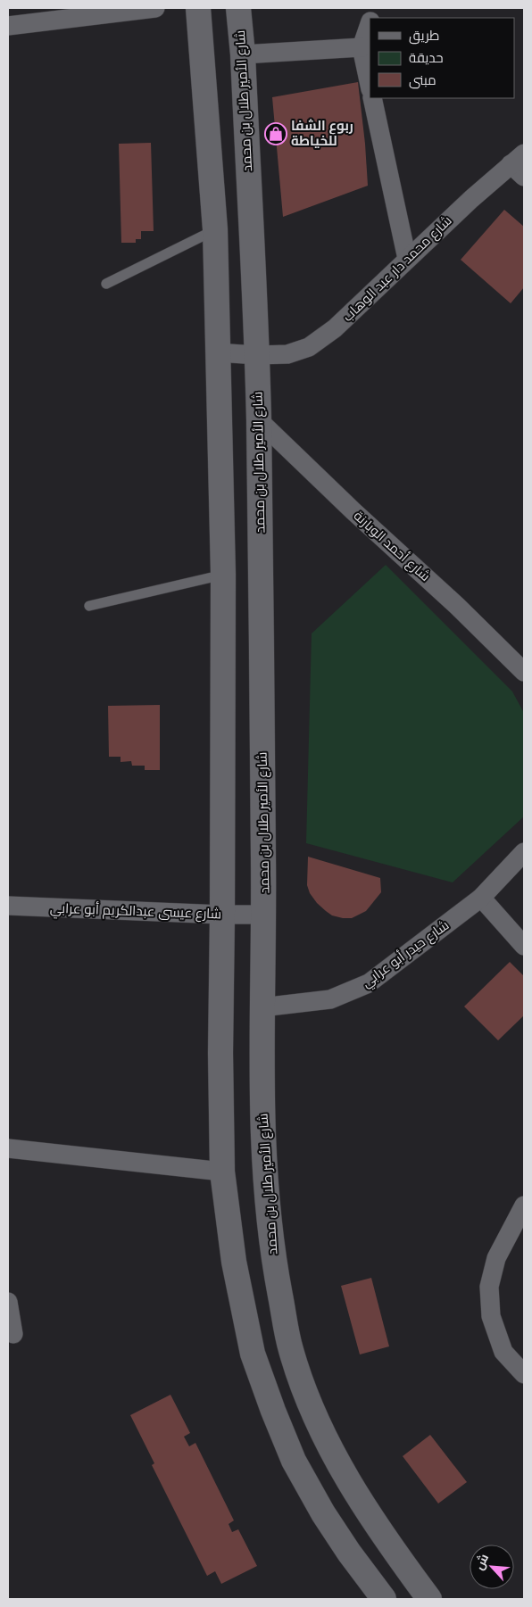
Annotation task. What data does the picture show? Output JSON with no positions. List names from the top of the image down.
{
  "streets": {
    "street": [
      "شارع الأمير طلال بن محمد",
      "شارع محمد دار عبد الوهاب",
      "شارع أحمد الوبارنة",
      "شارع عيسى عبدالكريم أبو عرابي",
      "شارع حيدر أبو عرابي"
    ]
  },
  "crossings": [
    ["شارع الأمير طلال بن محمد", "شارع محمد دار عبد الوهاب"],
    ["شارع الأمير طلال بن محمد", "شارع أحمد الوبارنة"],
    ["شارع الأمير طلال بن محمد", "شارع عيسى عبدالكريم أبو عرابي"],
    ["شارع الأمير طلال بن محمد", "شارع حيدر أبو عرابي"]
  ],
  "places": {
    "shop": ["ربوع الشفا للخياطة"]
  },
  "legend": ["طريق", "حديقة", "مبنى"],
  "north": "top left"
}
